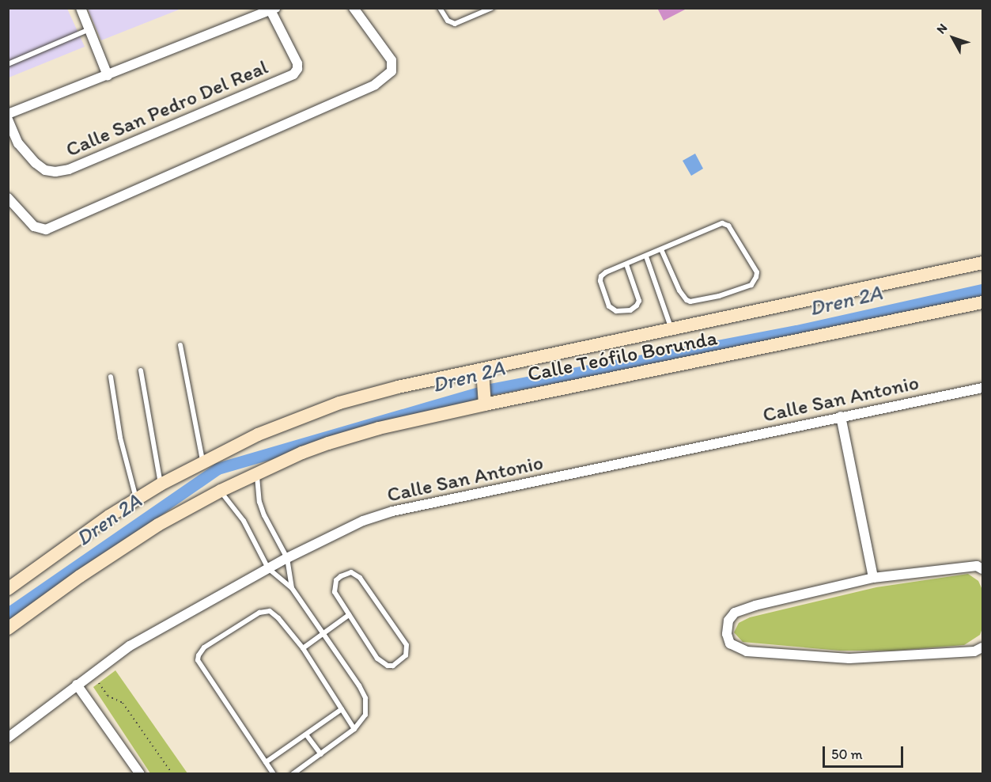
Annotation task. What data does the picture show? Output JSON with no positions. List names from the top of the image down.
{
  "streets": {
    "main road": ["Calle Teófilo Borunda"],
    "street": ["Calle San Pedro Del Real", "Calle San Antonio"]
  },
  "water": ["Dren 2A"],
  "scale_bar": "50 m",
  "north": "top left"
}
